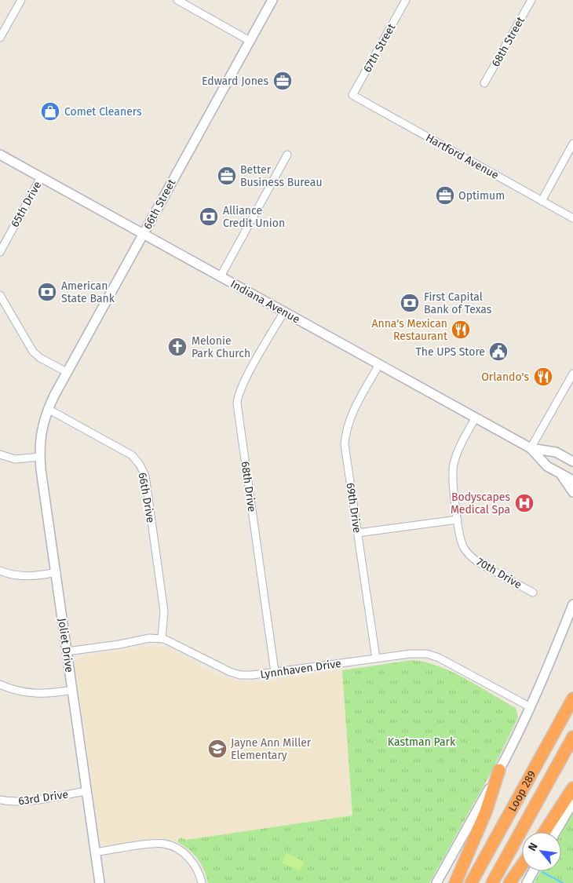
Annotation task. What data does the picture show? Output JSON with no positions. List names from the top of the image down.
{
  "streets": {
    "highway": ["Loop 289"],
    "main road": ["66th Street", "Indiana Avenue", "Joliet Drive"],
    "street": [
      "68th Street",
      "67th Street",
      "Hartford Avenue",
      "65th Drive",
      "68th Drive",
      "66th Drive",
      "69th Drive",
      "70th Drive",
      "Lynnhaven Drive",
      "63rd Drive"
    ]
  },
  "crossings": [
    ["67th Street", "Hartford Avenue"],
    ["65th Drive", "Indiana Avenue"],
    ["66th Street", "Indiana Avenue"],
    ["66th Street", "66th Drive"],
    ["66th Street", "Joliet Drive"],
    ["Indiana Avenue", "68th Drive"],
    ["Indiana Avenue", "69th Drive"],
    ["Indiana Avenue", "70th Drive"],
    ["68th Drive", "Lynnhaven Drive"],
    ["66th Drive", "Joliet Drive"],
    ["66th Drive", "Lynnhaven Drive"],
    ["69th Drive", "Lynnhaven Drive"],
    ["Joliet Drive", "Lynnhaven Drive"],
    ["Joliet Drive", "63rd Drive"]
  ],
  "parks": ["Kastman Park"],
  "places": {
    "office": ["Edward Jones", "Better Business Bureau", "Optimum"],
    "shop": ["Comet Cleaners"],
    "bank": ["Alliance Credit Union", "American State Bank", "First Capital Bank of Texas"],
    "restaurant": ["Anna's Mexican Restaurant", "Orlando's"],
    "church": ["Melonie Park Church"],
    "public building": ["The UPS Store"],
    "hospital": ["Bodyscapes Medical Spa"],
    "school or university": ["Jayne Ann Miller Elementary"]
  },
  "north": "top left"
}
